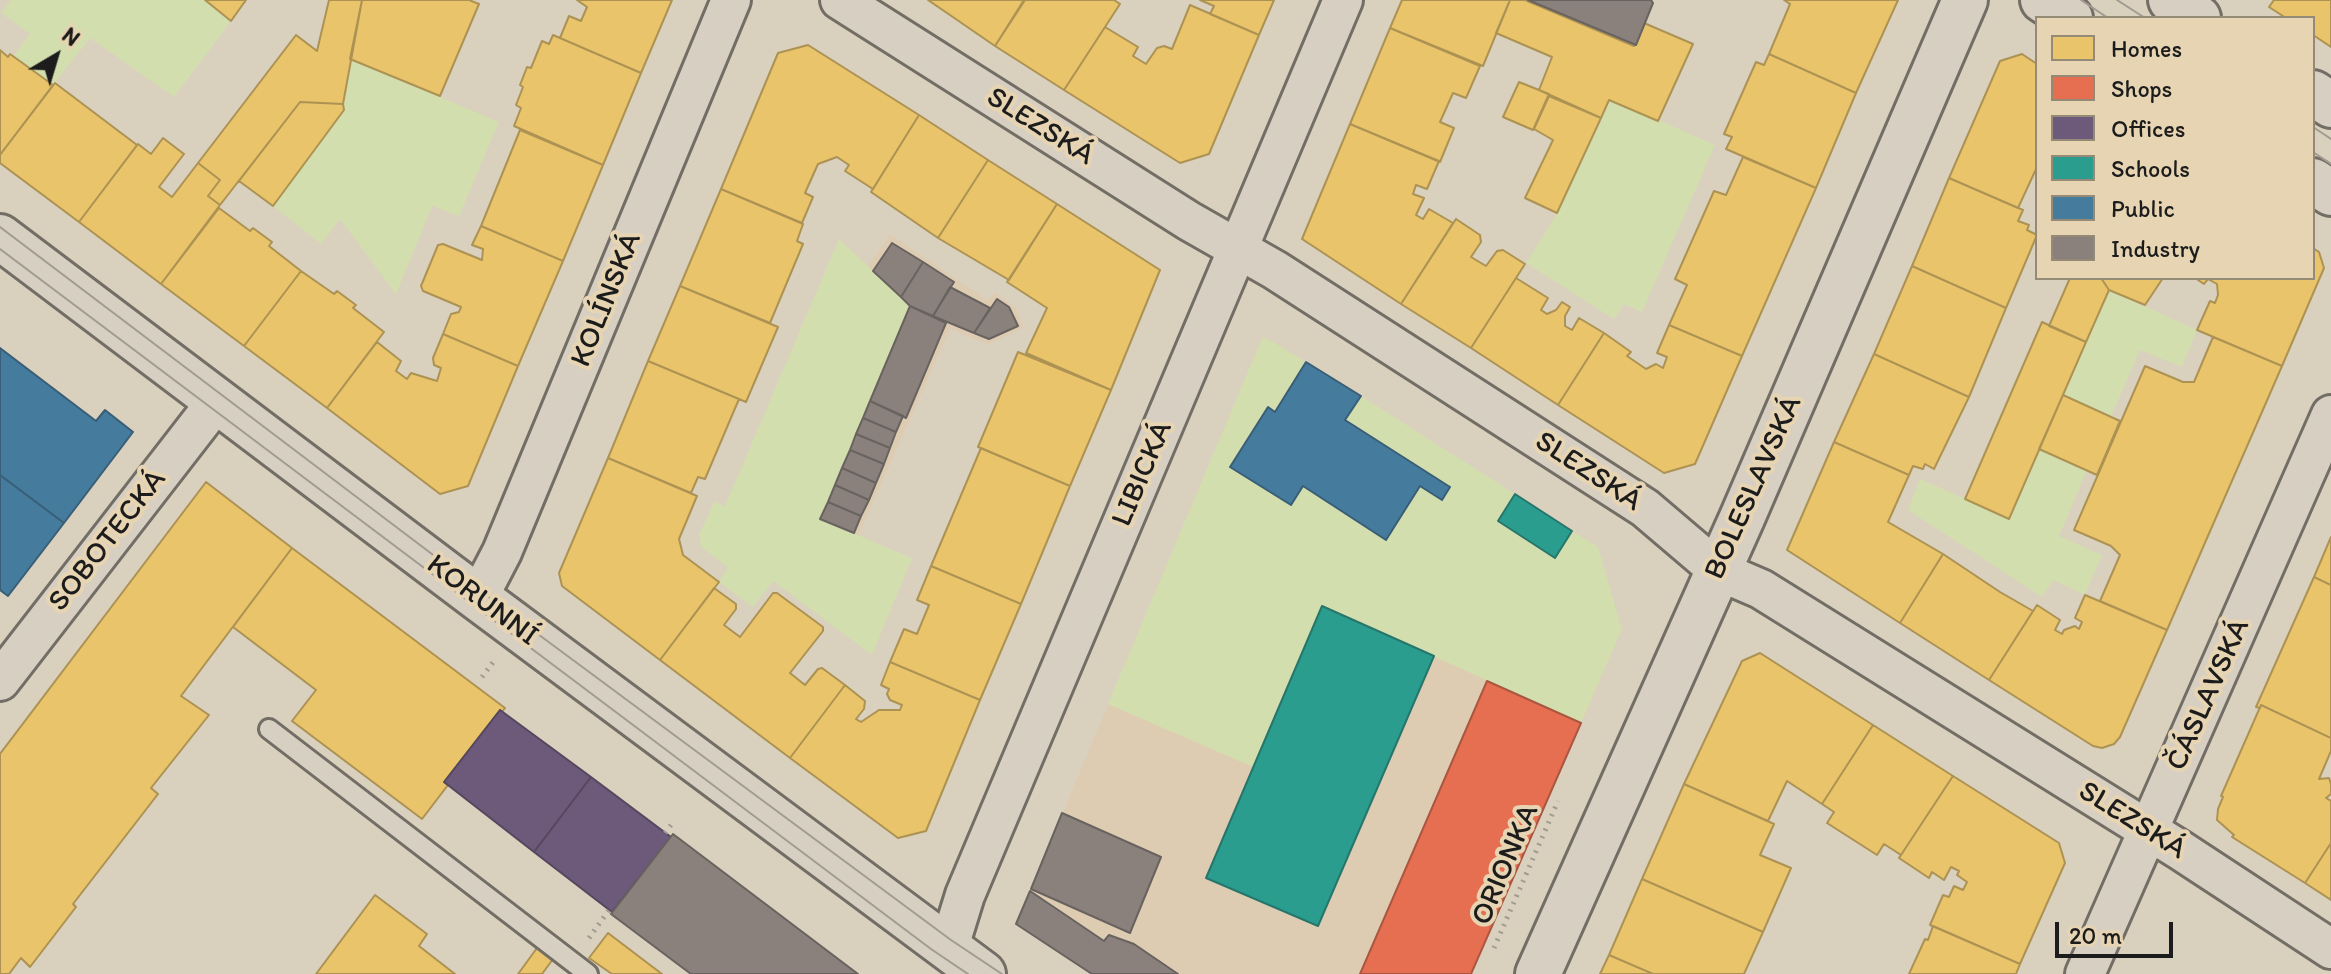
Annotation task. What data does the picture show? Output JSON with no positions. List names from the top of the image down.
{
  "streets": {
    "street": [
      "SLEZSKÁ",
      "KOLÍNSKÁ",
      "LIBICKÁ",
      "BOLESLAVSKÁ",
      "SOBOTECKÁ",
      "KORUNNÍ",
      "ČÁSLAVSKÁ"
    ],
    "path": ["ORIONKA"]
  },
  "crossings": [
    ["SLEZSKÁ", "LIBICKÁ"],
    ["SLEZSKÁ", "BOLESLAVSKÁ"],
    ["SLEZSKÁ", "ČÁSLAVSKÁ"],
    ["KOLÍNSKÁ", "KORUNNÍ"],
    ["LIBICKÁ", "KORUNNÍ"],
    ["SOBOTECKÁ", "KORUNNÍ"]
  ],
  "legend": [
    "Homes",
    "Shops",
    "Offices",
    "Schools",
    "Public",
    "Industry"
  ],
  "scale_bar": "20 m",
  "north": "top right"
}
